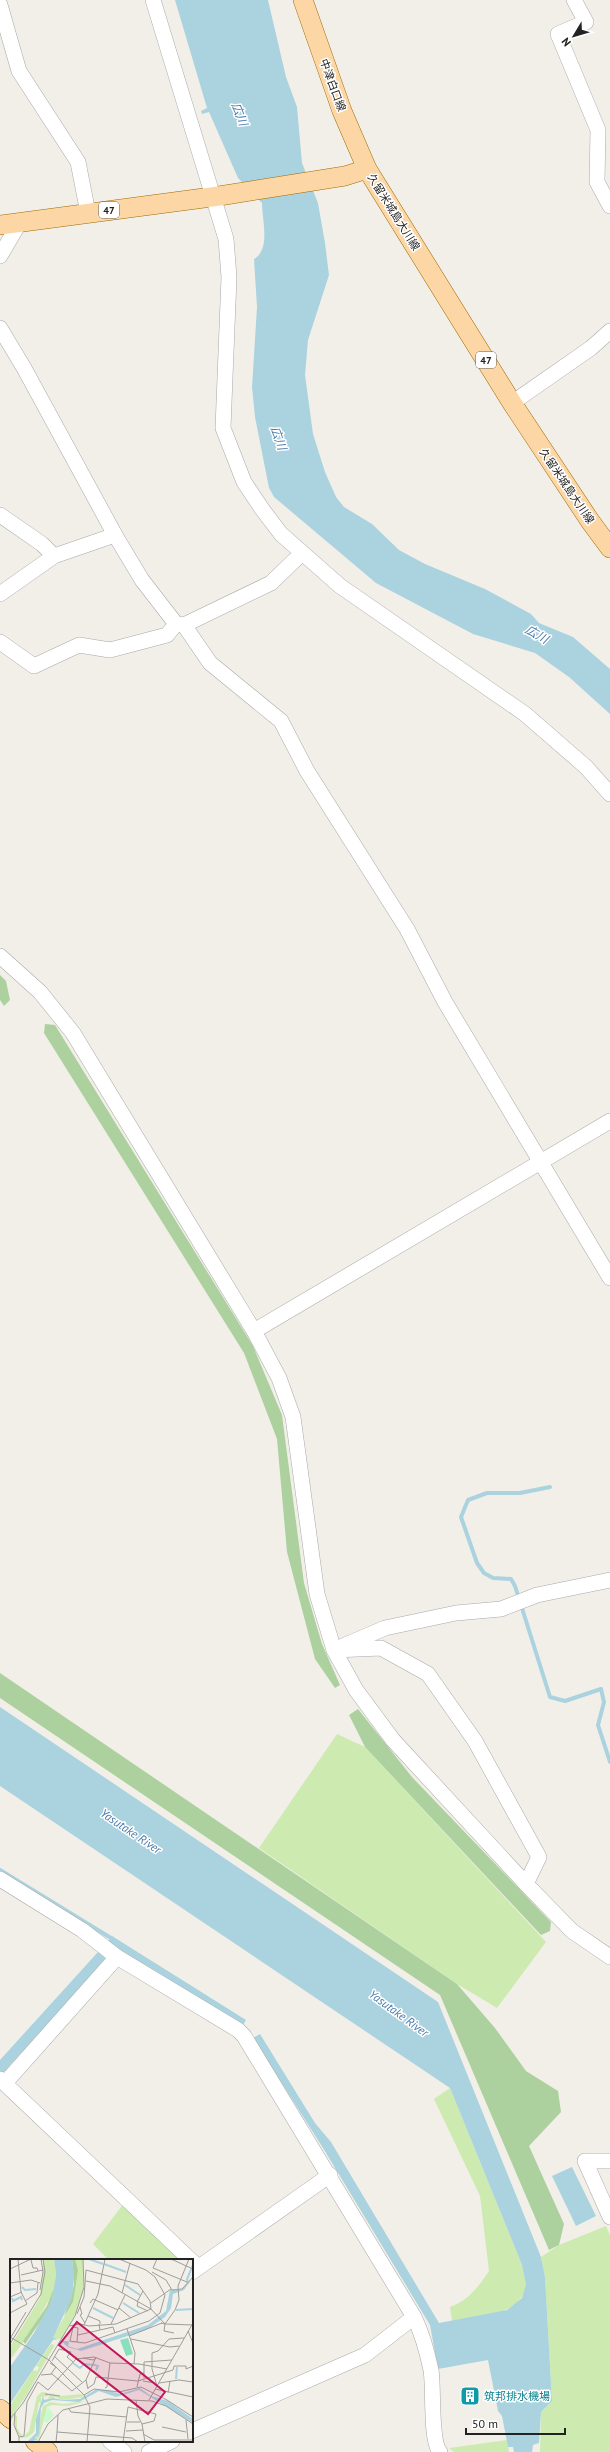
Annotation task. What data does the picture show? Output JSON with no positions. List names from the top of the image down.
{
  "streets": {
    "main road": ["中津白口線", "47", "久留米城島大川線"]
  },
  "crossings": [
    ["中津白口線", "久留米城島大川線"]
  ],
  "water": ["広川", "Yasutake River"],
  "places": {
    "building": ["筑邦排水機場"]
  },
  "scale_bar": "50 m",
  "north": "bottom left"
}
